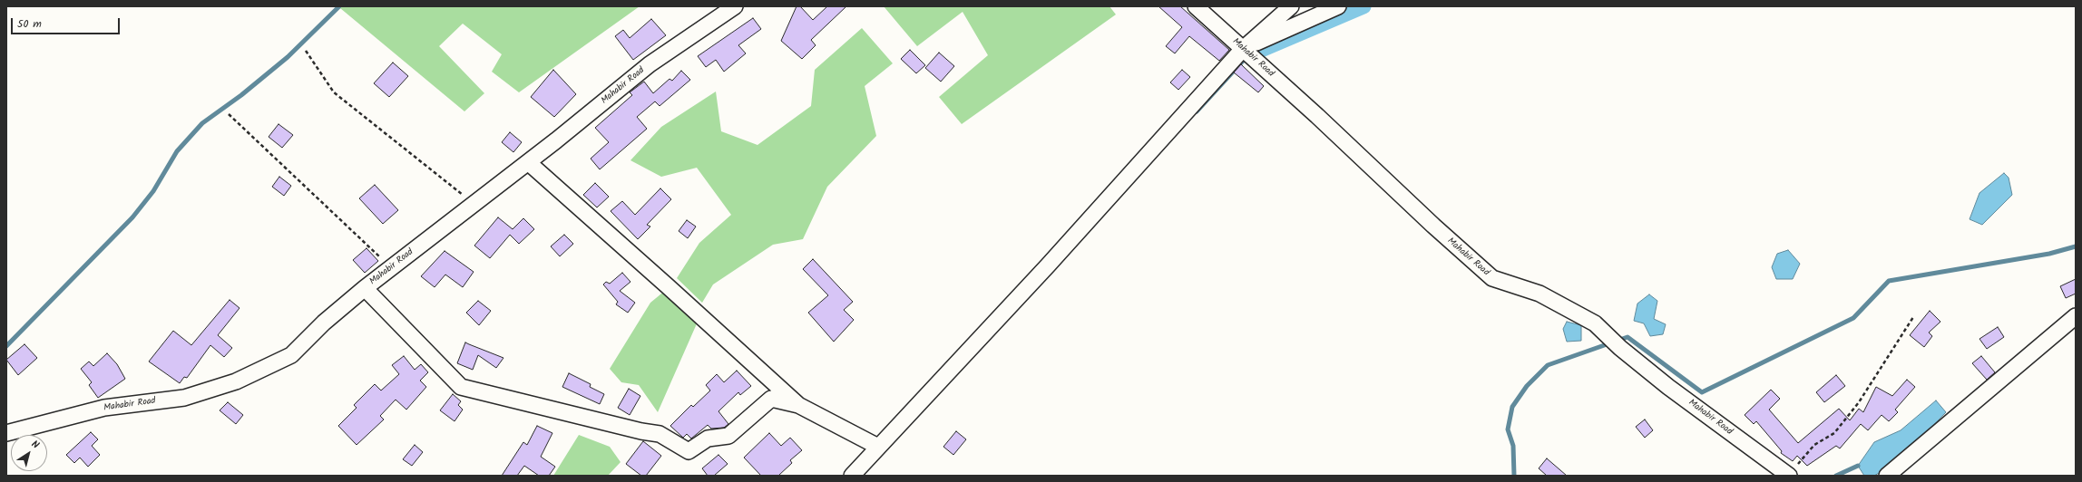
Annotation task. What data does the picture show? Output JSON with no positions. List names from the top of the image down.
{
  "streets": {
    "street": ["Mahabir Road"]
  },
  "scale_bar": "50 m",
  "north": "top right"
}
